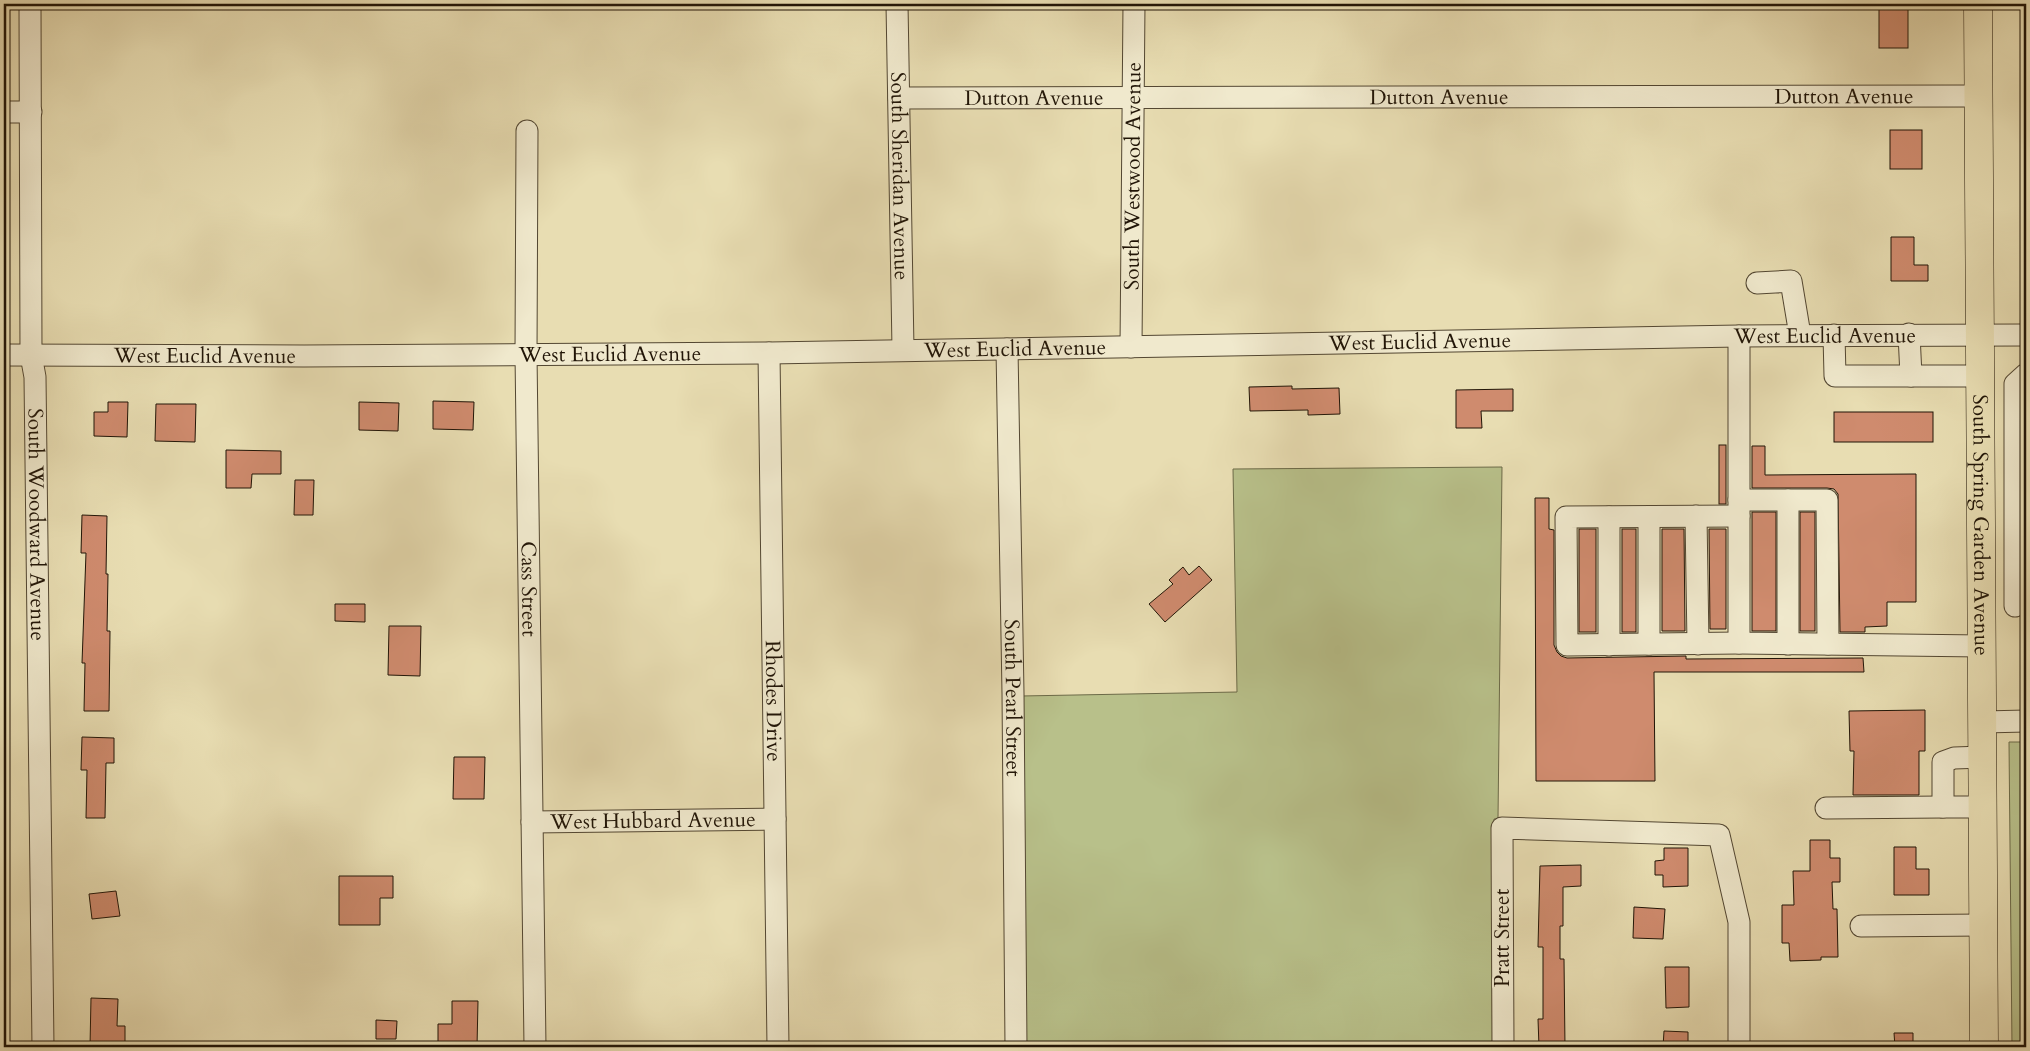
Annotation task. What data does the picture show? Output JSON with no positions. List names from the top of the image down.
{
  "streets": {
    "highway": ["South Spring Garden Avenue"],
    "street": [
      "Dutton Avenue",
      "South Sheridan Avenue",
      "South Westwood Avenue",
      "West Euclid Avenue",
      "South Woodward Avenue",
      "Cass Street",
      "South Pearl Street",
      "Rhodes Drive",
      "West Hubbard Avenue",
      "Pratt Street"
    ]
  },
  "crossings": [
    ["Dutton Avenue", "South Sheridan Avenue"],
    ["Dutton Avenue", "South Westwood Avenue"],
    ["Dutton Avenue", "South Spring Garden Avenue"],
    ["South Sheridan Avenue", "West Euclid Avenue"],
    ["South Westwood Avenue", "West Euclid Avenue"],
    ["West Euclid Avenue", "South Woodward Avenue"],
    ["West Euclid Avenue", "South Spring Garden Avenue"],
    ["West Euclid Avenue", "Cass Street"],
    ["West Euclid Avenue", "South Pearl Street"],
    ["West Euclid Avenue", "Rhodes Drive"],
    ["Cass Street", "West Hubbard Avenue"],
    ["Rhodes Drive", "West Hubbard Avenue"]
  ]
}
